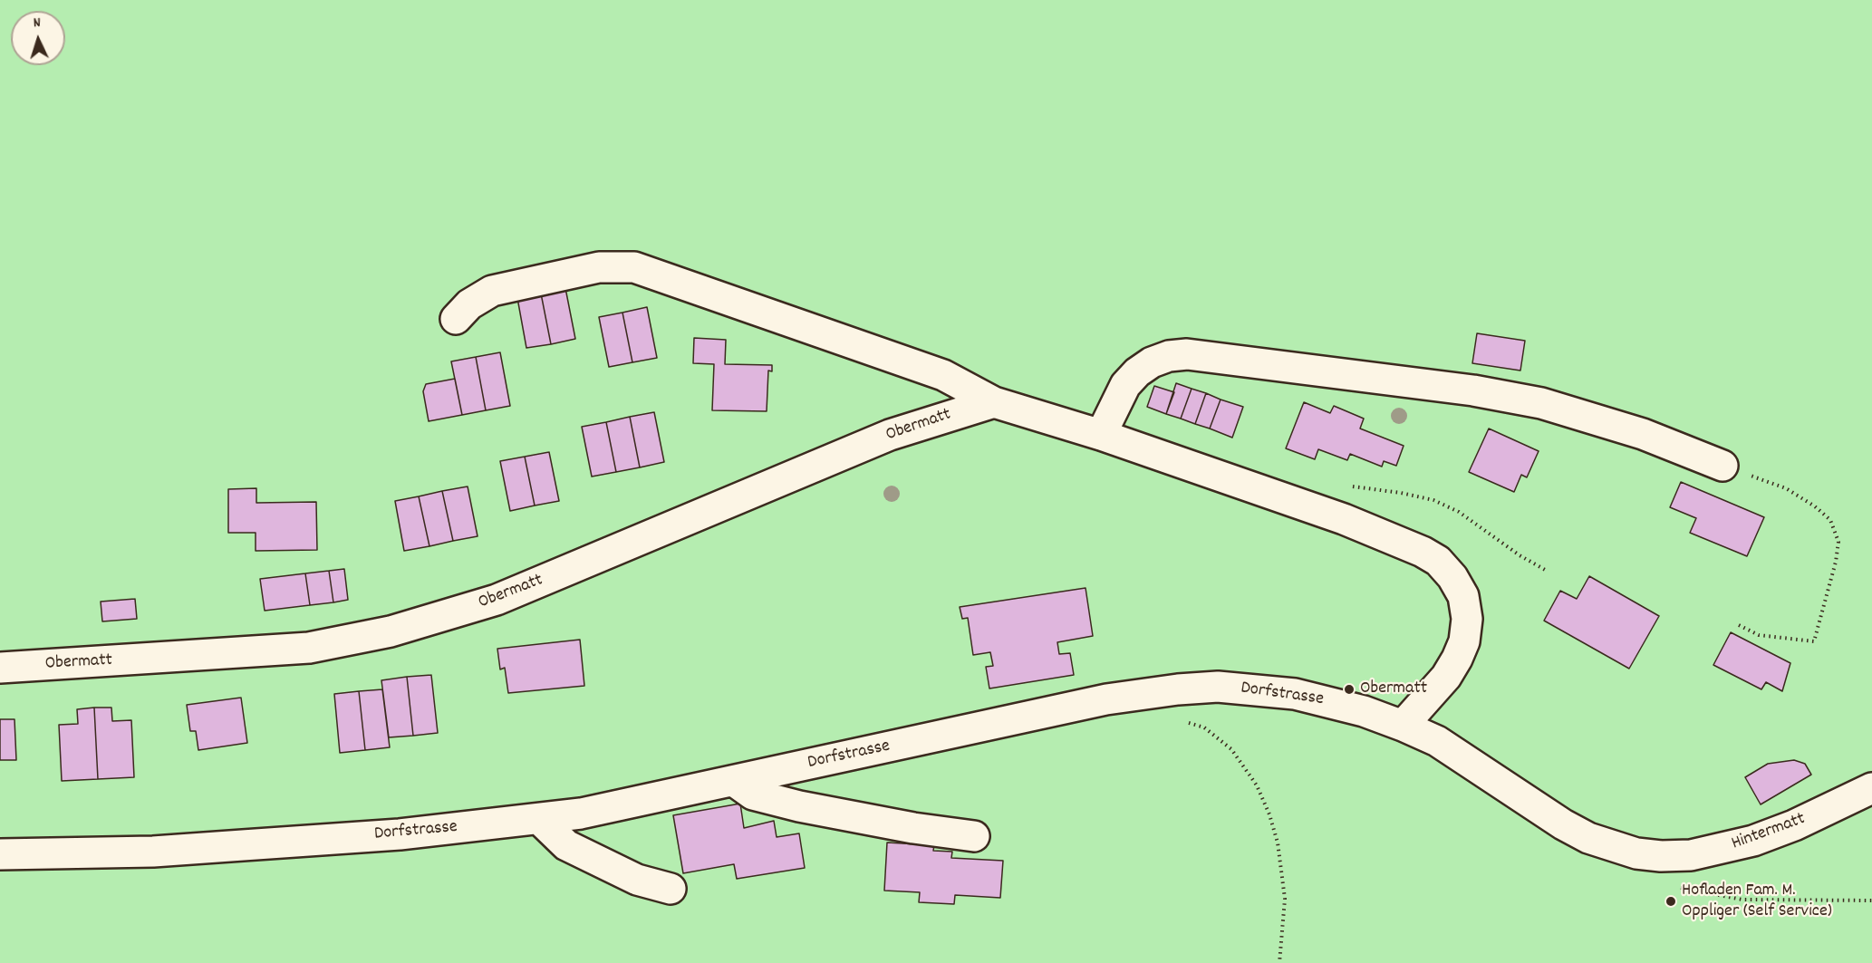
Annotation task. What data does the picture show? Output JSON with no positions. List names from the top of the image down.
{
  "streets": {
    "street": ["Obermatt", "Dorfstrasse", "Hintermatt"]
  },
  "crossings": [
    ["Obermatt", "Dorfstrasse"],
    ["Dorfstrasse", "Hintermatt"]
  ],
  "places": ["Obermatt", "Hofladen Fam. M. Oppliger (Self Service)"],
  "north": "top"
}
